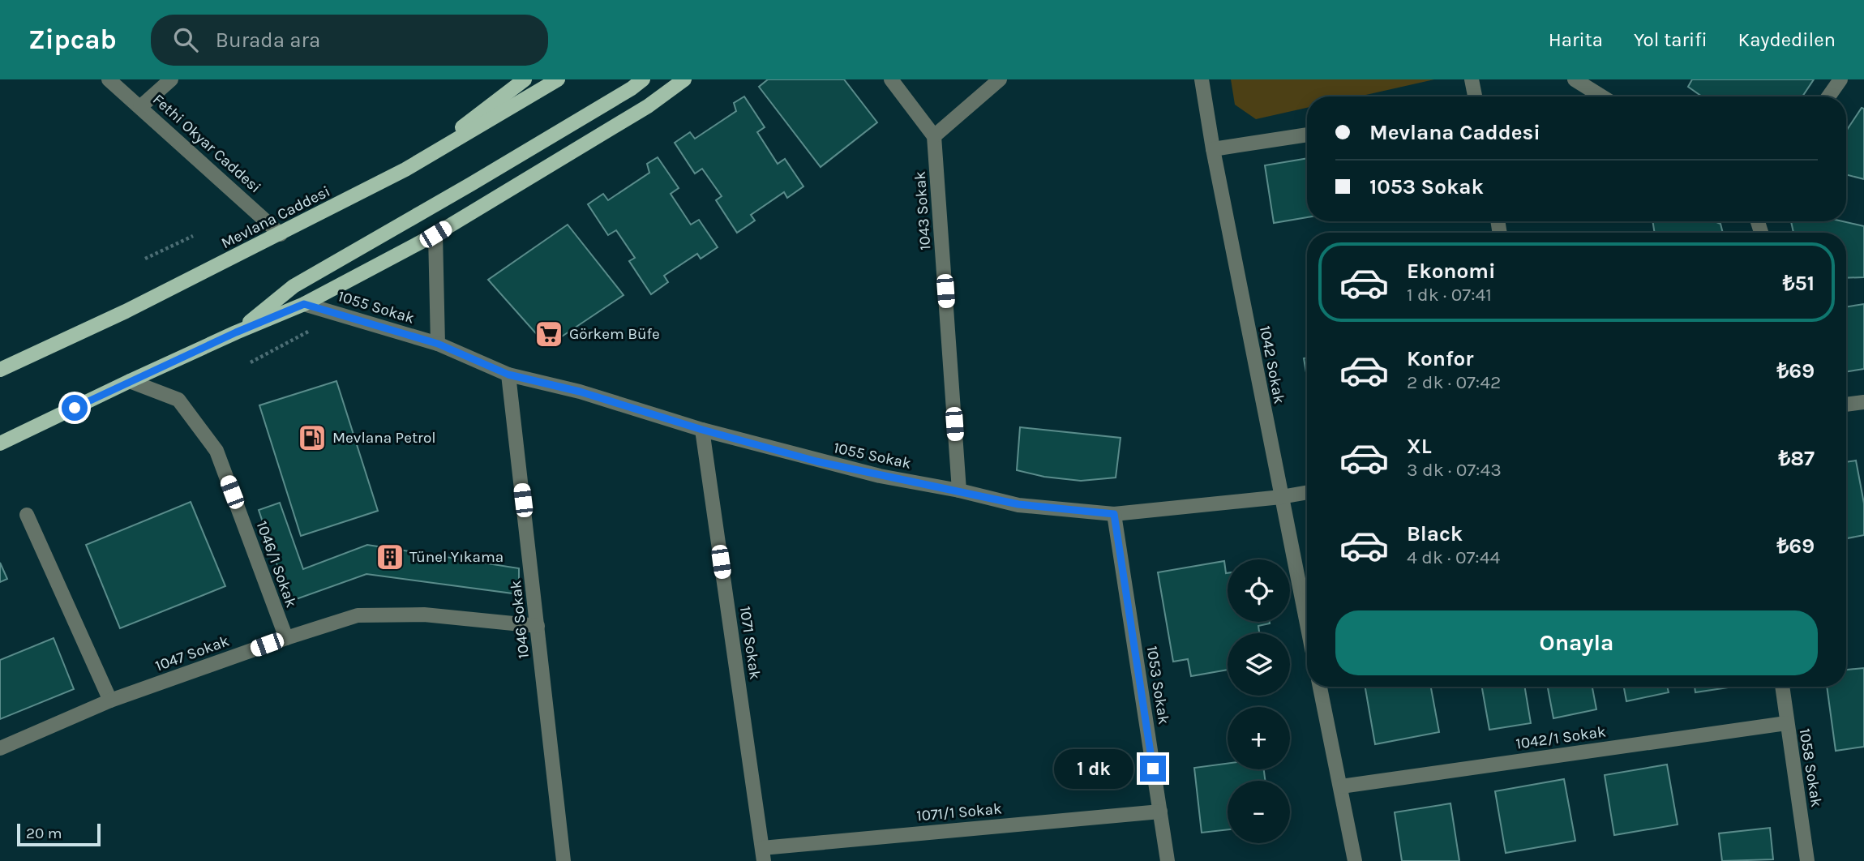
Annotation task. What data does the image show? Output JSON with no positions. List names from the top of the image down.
{
  "streets": {
    "main road": ["Mevlana Caddesi"],
    "street": [
      "Fethi Okyar Caddesi",
      "1043 Sokak",
      "1055 Sokak",
      "1042 Sokak",
      "1046/1 Sokak",
      "1046 Sokak",
      "1071 Sokak",
      "1047 Sokak",
      "1053 Sokak",
      "1042/1 Sokak",
      "1058 Sokak",
      "1071/1 Sokak"
    ]
  },
  "crossings": [
    ["Fethi Okyar Caddesi", "Mevlana Caddesi"],
    ["1043 Sokak", "1055 Sokak"],
    ["1055 Sokak", "1042 Sokak"],
    ["1055 Sokak", "1046 Sokak"],
    ["1055 Sokak", "1071 Sokak"],
    ["1055 Sokak", "1053 Sokak"],
    ["1046/1 Sokak", "1047 Sokak"],
    ["1046 Sokak", "1047 Sokak"],
    ["1071 Sokak", "1071/1 Sokak"],
    ["1053 Sokak", "1071/1 Sokak"],
    ["1042/1 Sokak", "1058 Sokak"]
  ],
  "places": {
    "supermarket": ["Görkem Büfe"],
    "fuel station": ["Mevlana Petrol"],
    "building": ["Tünel Yıkama"]
  },
  "scale_bar": "20 m",
  "page": {
    "header": "Zipcab",
    "search": "Burada ara",
    "nav": ["Harita", "Yol tarifi", "Kaydedilen"],
    "banner": ["Mevlana Caddesi", "1053 Sokak"],
    "list": [
      {
        "name": "Ekonomi",
        "note": "1 dk · 07:41",
        "value": "₺51"
      },
      {
        "name": "Konfor",
        "note": "2 dk · 07:42",
        "value": "₺69"
      },
      {
        "name": "XL",
        "note": "3 dk · 07:43",
        "value": "₺87"
      },
      {
        "name": "Black",
        "note": "4 dk · 07:44",
        "value": "₺69"
      }
    ],
    "map_buttons": ["+", "−"],
    "buttons": "Onayla",
    "bubble": "1 dk",
    "scale": "20 m"
  }
}
